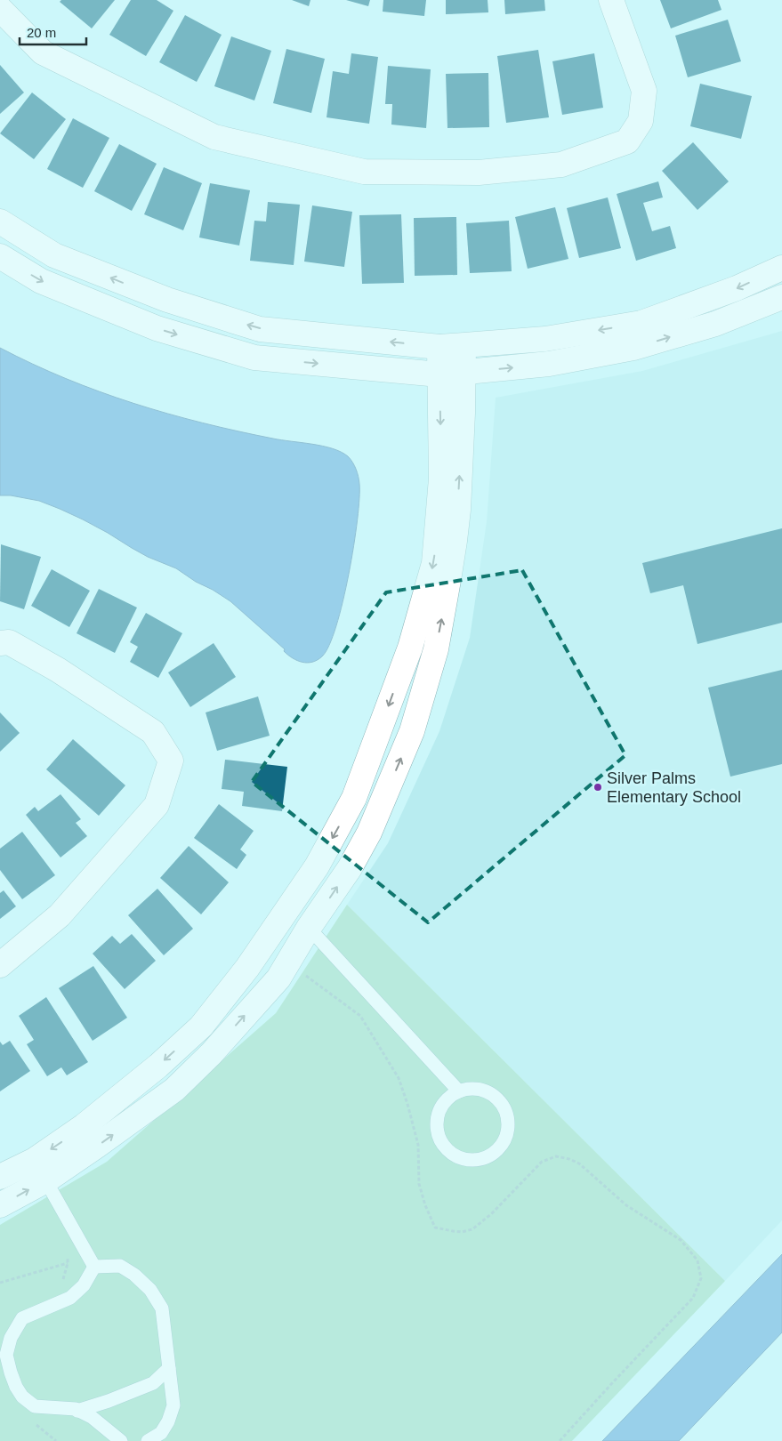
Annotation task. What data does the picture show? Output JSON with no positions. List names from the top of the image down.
{
  "places": ["Silver Palms Elementary School"],
  "scale_bar": "20 m"
}
